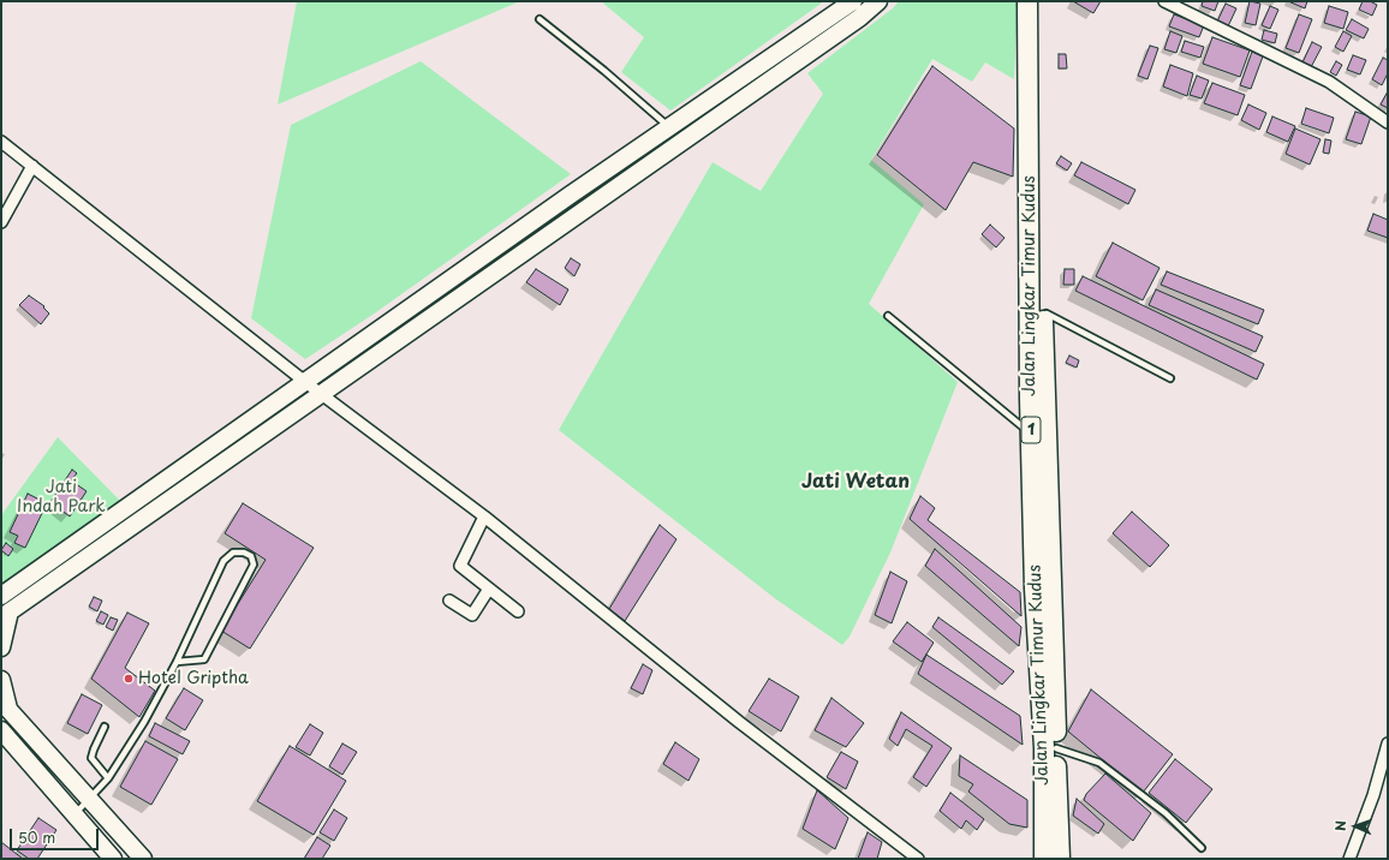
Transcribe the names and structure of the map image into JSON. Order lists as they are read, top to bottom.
{
  "streets": {
    "highway": ["Jalan Lingkar Timur Kudus", "1"]
  },
  "districts": ["Jati Wetan"],
  "parks": ["Jati Indah Park"],
  "places": ["Hotel Griptha"],
  "scale_bar": "50 m",
  "north": "left"
}
